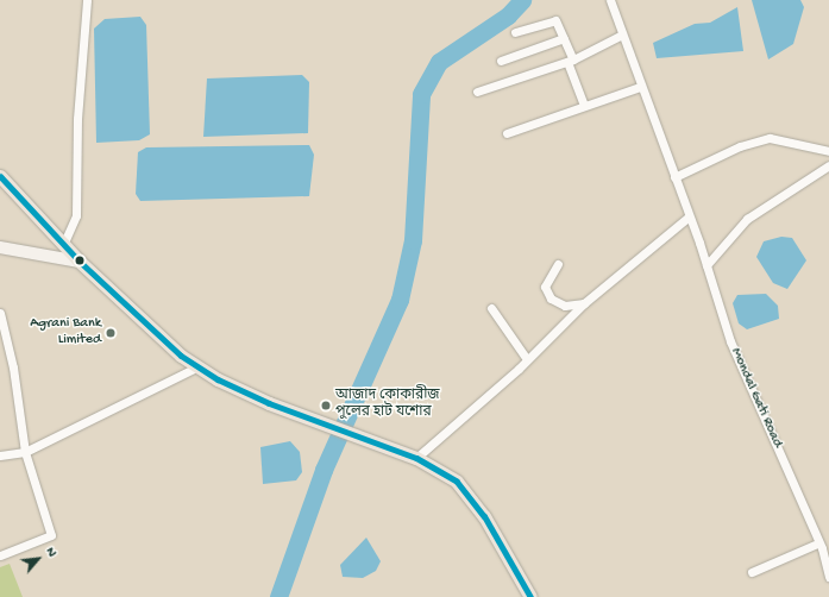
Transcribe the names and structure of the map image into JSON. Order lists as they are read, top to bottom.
{
  "streets": {
    "street": ["Mondal Gati Road"]
  },
  "places": ["Agrani Bank Limited", "আজাদ কোকারীজ পুলের হাট যশোর"],
  "north": "top right"
}
